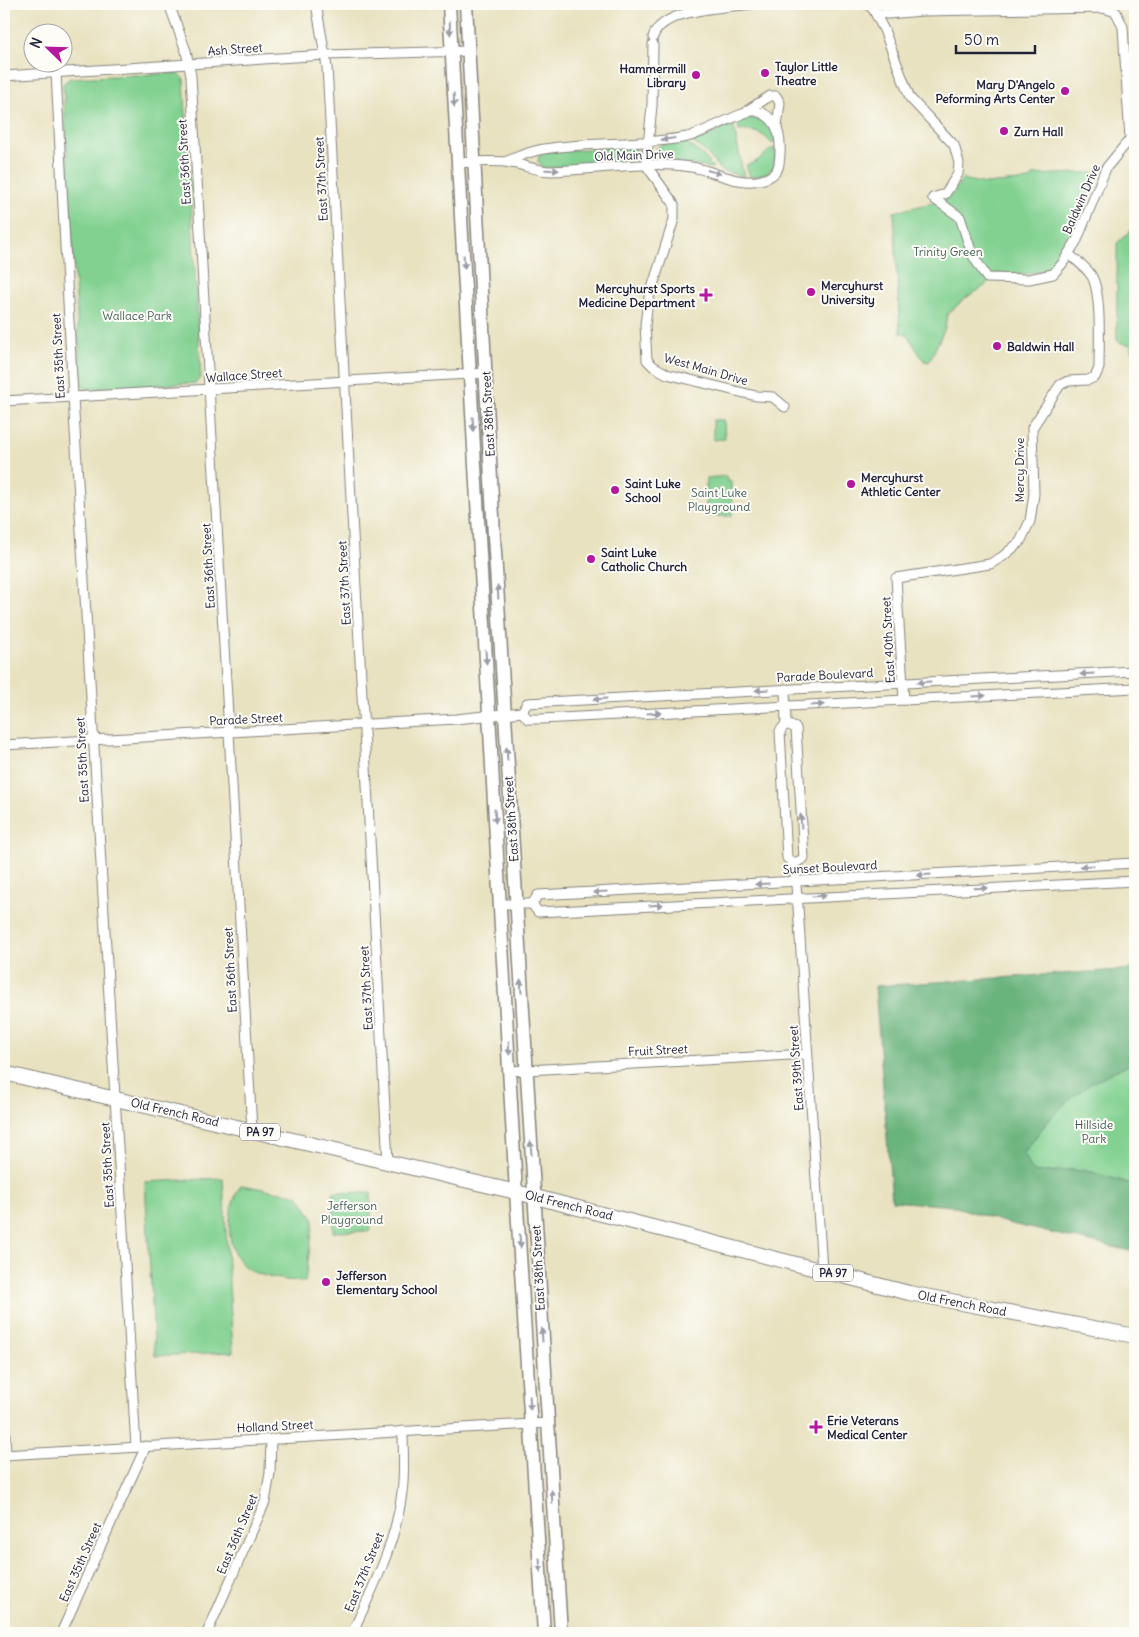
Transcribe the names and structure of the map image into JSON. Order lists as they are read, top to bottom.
{
  "streets": {
    "main road": ["East 38th Street", "Old French Road", "PA 97"],
    "street": [
      "Ash Street",
      "Old Main Drive",
      "East 36th Street",
      "East 37th Street",
      "Baldwin Drive",
      "East 35th Street",
      "West Main Drive",
      "Wallace Street",
      "Mercy Drive",
      "East 40th Street",
      "Parade Boulevard",
      "Parade Street",
      "Sunset Boulevard",
      "Fruit Street",
      "East 39th Street",
      "Holland Street"
    ]
  },
  "crossings": [
    ["Ash Street", "East 36th Street"],
    ["Ash Street", "East 37th Street"],
    ["Ash Street", "East 35th Street"],
    ["Ash Street", "East 38th Street"],
    ["Old Main Drive", "West Main Drive"],
    ["Old Main Drive", "East 38th Street"],
    ["East 36th Street", "Wallace Street"],
    ["East 36th Street", "Parade Street"],
    ["East 36th Street", "Old French Road"],
    ["East 36th Street", "Holland Street"],
    ["East 37th Street", "Wallace Street"],
    ["East 37th Street", "Parade Street"],
    ["East 37th Street", "Old French Road"],
    ["East 37th Street", "Holland Street"],
    ["Baldwin Drive", "Mercy Drive"],
    ["East 35th Street", "Wallace Street"],
    ["East 35th Street", "Parade Street"],
    ["East 35th Street", "Old French Road"],
    ["East 35th Street", "Holland Street"],
    ["Wallace Street", "East 38th Street"],
    ["East 38th Street", "Parade Boulevard"],
    ["East 38th Street", "Parade Street"],
    ["East 38th Street", "Sunset Boulevard"],
    ["East 38th Street", "Fruit Street"],
    ["East 38th Street", "Old French Road"],
    ["East 38th Street", "Holland Street"],
    ["Mercy Drive", "East 40th Street"],
    ["East 40th Street", "Parade Boulevard"],
    ["Parade Boulevard", "Parade Street"],
    ["Parade Boulevard", "East 39th Street"],
    ["Sunset Boulevard", "East 39th Street"],
    ["Fruit Street", "East 39th Street"],
    ["East 39th Street", "Old French Road"]
  ],
  "parks": [
    "Trinity Green",
    "Wallace Park",
    "Saint Luke Playground",
    "Hillside Park",
    "Jefferson Playground"
  ],
  "places": {
    "other": [
      "Taylor Little Theatre",
      "Hammermill Library",
      "Mary D'Angelo Peforming Arts Center",
      "Zurn Hall",
      "Mercyhurst University",
      "Baldwin Hall",
      "Mercyhurst Athletic Center",
      "Saint Luke School",
      "Saint Luke Catholic Church",
      "Jefferson Elementary School"
    ],
    "health": ["Mercyhurst Sports Medicine Department", "Erie Veterans Medical Center"]
  },
  "scale_bar": "50 m",
  "north": "top left"
}
